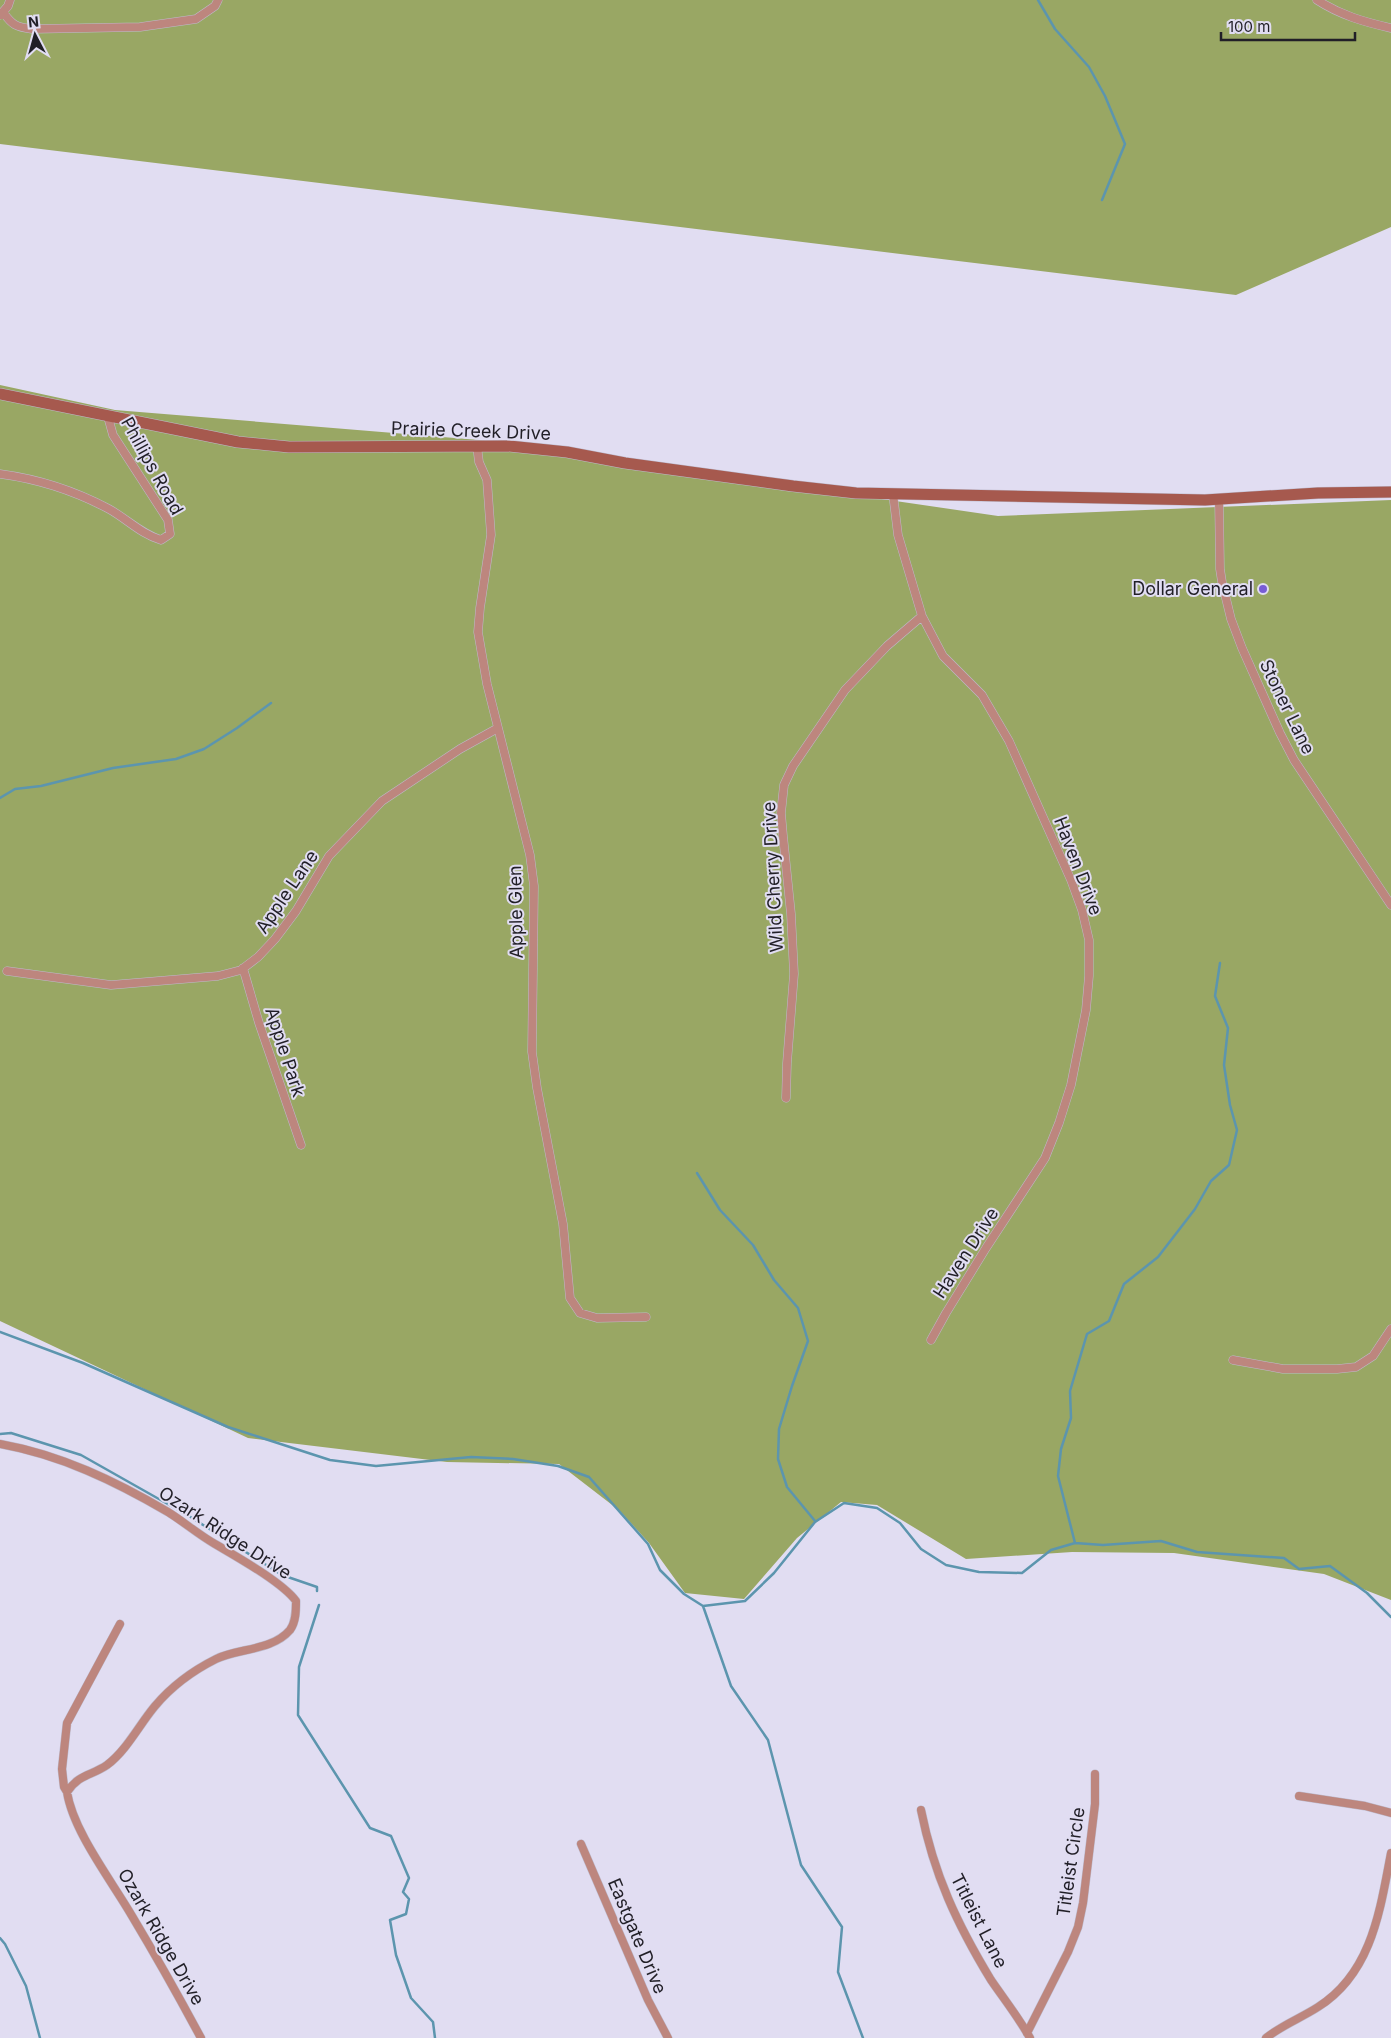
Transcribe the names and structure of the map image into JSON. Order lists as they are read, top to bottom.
{
  "streets": {
    "main road": ["Prairie Creek Drive"],
    "street": [
      "Phillips Road",
      "Stoner Lane",
      "Haven Drive",
      "Wild Cherry Drive",
      "Apple Lane",
      "Apple Glen",
      "Apple Park",
      "Ozark Ridge Drive",
      "Titleist Circle",
      "Titleist Lane",
      "Eastgate Drive"
    ]
  },
  "crossings": [
    ["Prairie Creek Drive", "Phillips Road"],
    ["Prairie Creek Drive", "Stoner Lane"],
    ["Prairie Creek Drive", "Haven Drive"],
    ["Prairie Creek Drive", "Apple Glen"],
    ["Haven Drive", "Wild Cherry Drive"],
    ["Apple Lane", "Apple Glen"],
    ["Apple Lane", "Apple Park"],
    ["Titleist Circle", "Titleist Lane"]
  ],
  "places": ["Dollar General"],
  "scale_bar": "100 m",
  "north": "top"
}
